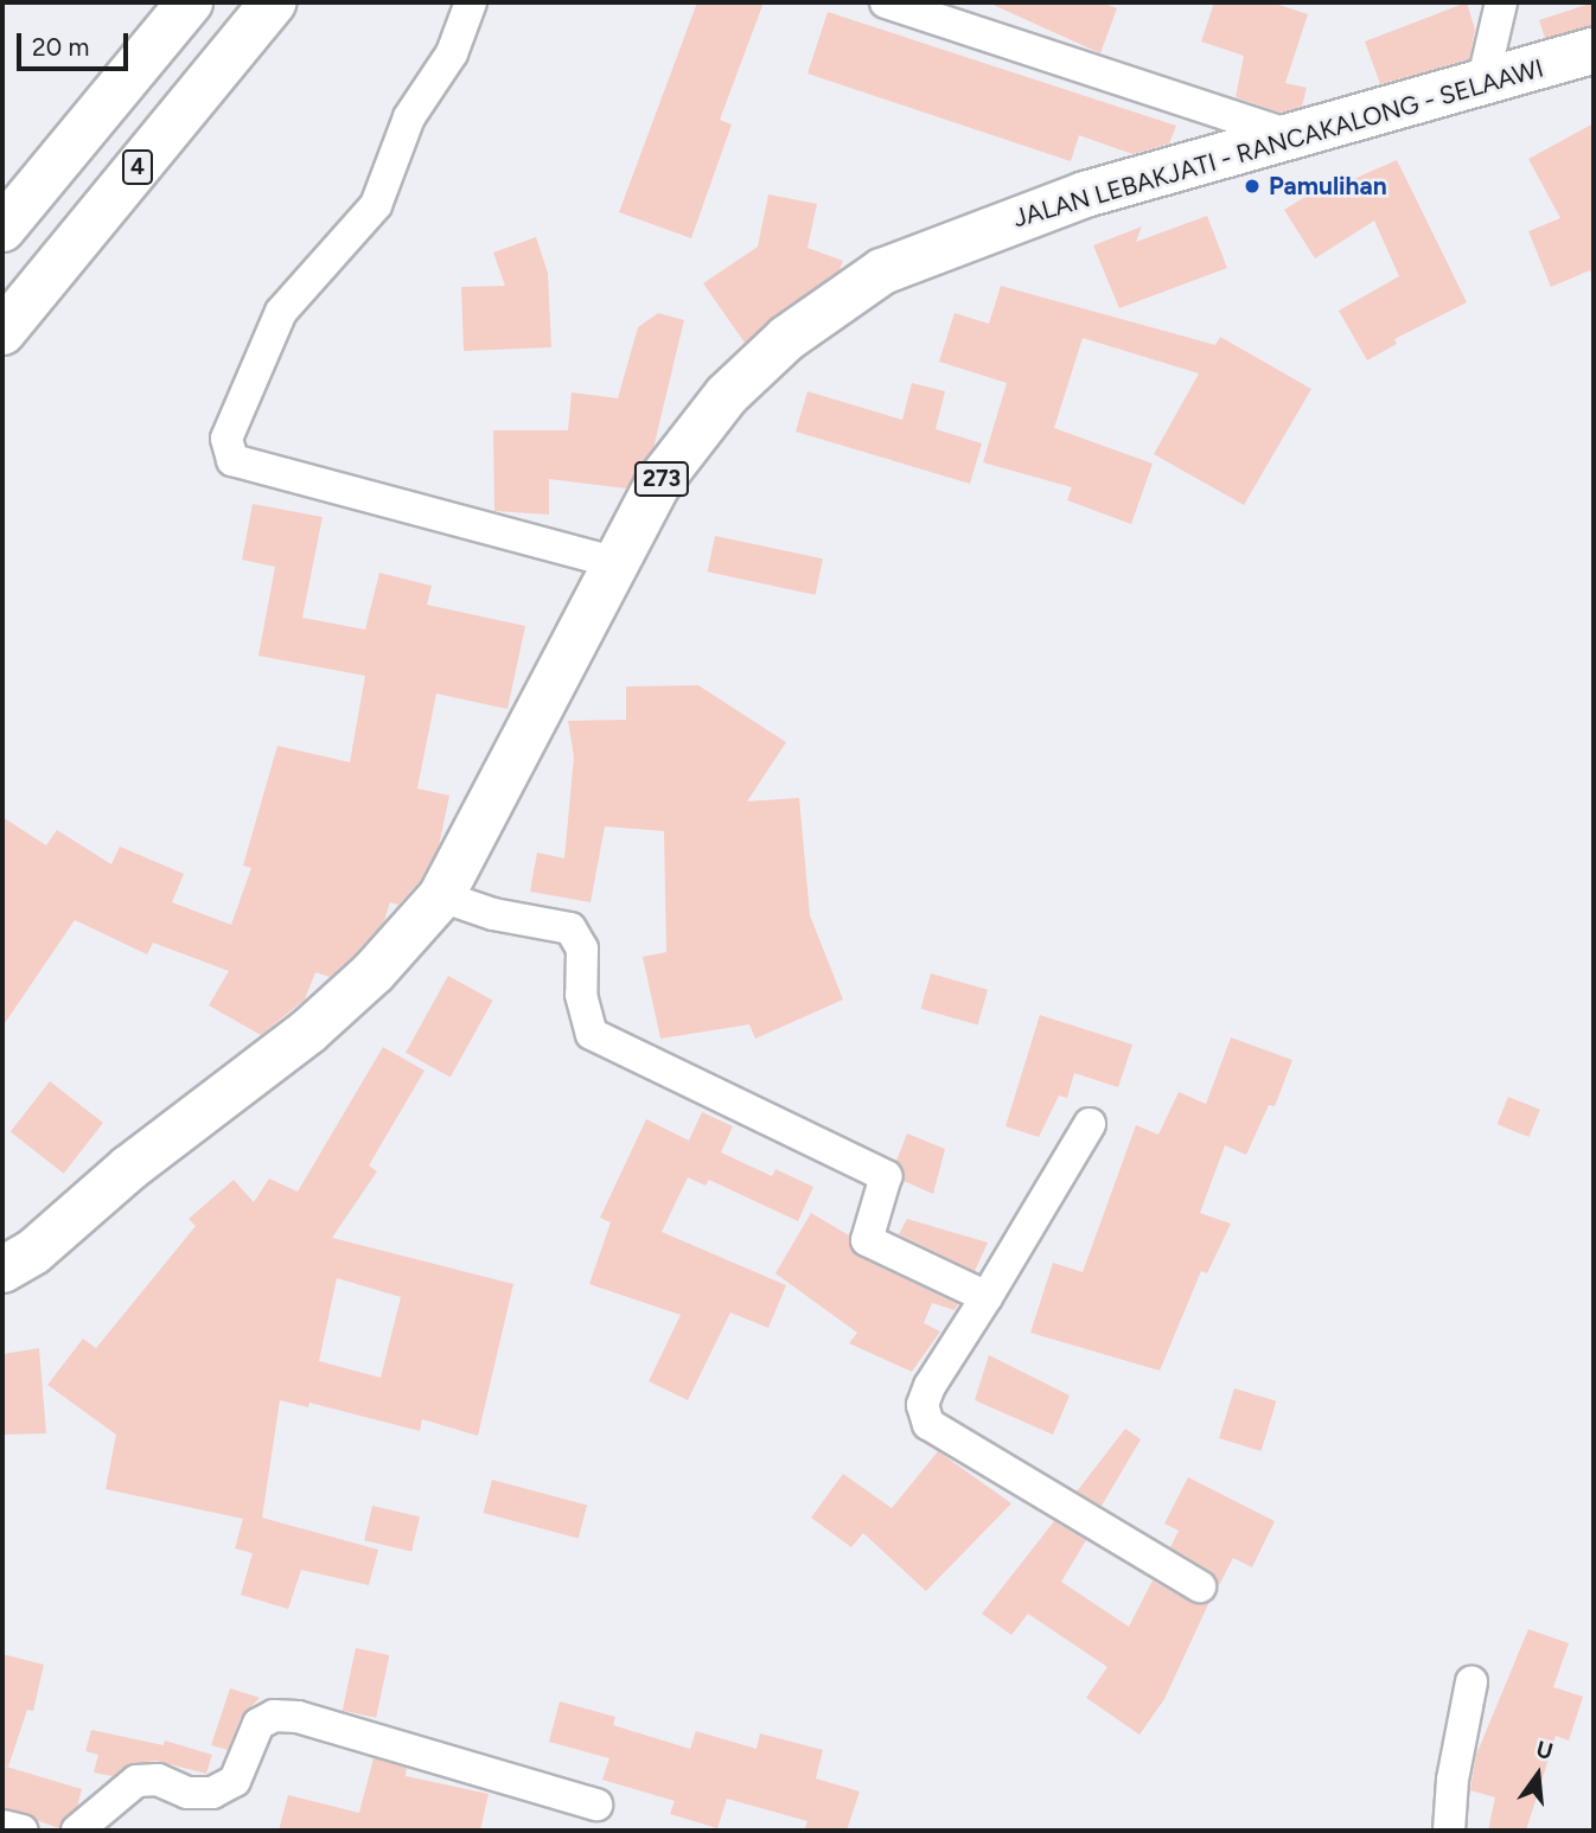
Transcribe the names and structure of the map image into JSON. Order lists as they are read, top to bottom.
{
  "streets": {
    "main road": ["JALAN LEBAKJATI - RANCAKALONG - SELAAWI", "4", "273"]
  },
  "places": ["Pamulihan"],
  "scale_bar": "20 m",
  "north": "top"
}
